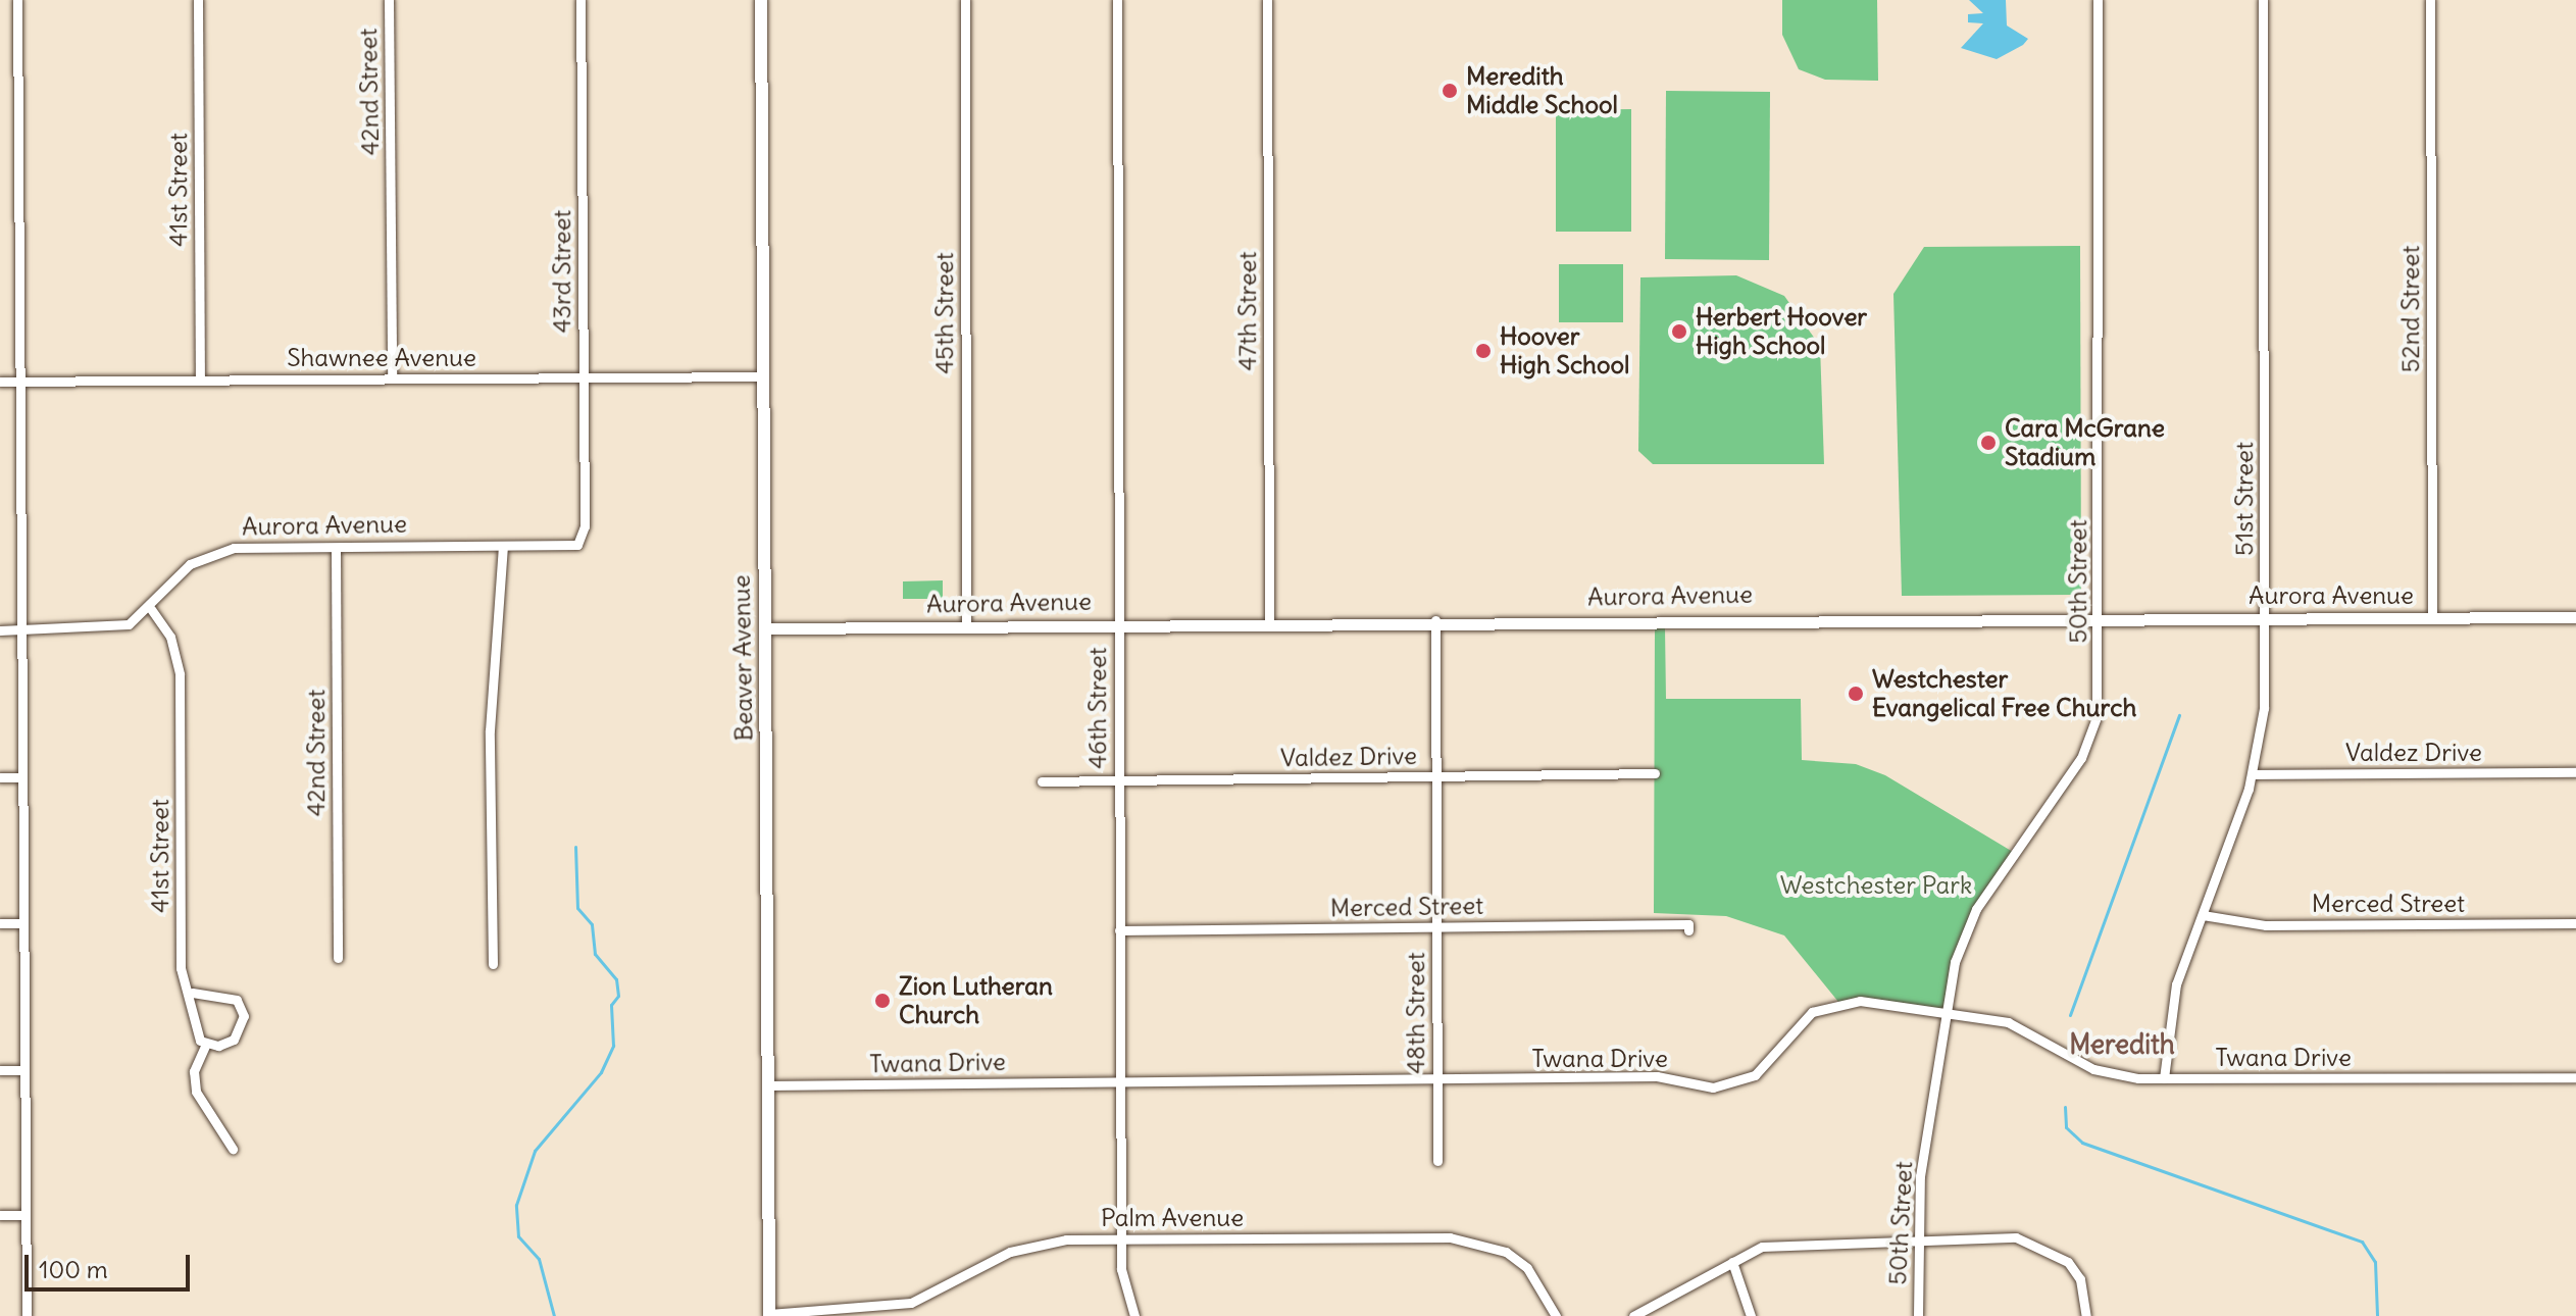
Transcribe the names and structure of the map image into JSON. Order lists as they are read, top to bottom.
{
  "streets": {
    "main road": ["Beaver Avenue"],
    "street": [
      "42nd Street",
      "41st Street",
      "43rd Street",
      "52nd Street",
      "47th Street",
      "45th Street",
      "Shawnee Avenue",
      "51st Street",
      "Aurora Avenue",
      "50th Street",
      "46th Street",
      "Valdez Drive",
      "Merced Street",
      "48th Street",
      "Twana Drive",
      "Palm Avenue"
    ]
  },
  "crossings": [
    ["42nd Street", "Shawnee Avenue"],
    ["42nd Street", "Aurora Avenue"],
    ["41st Street", "Shawnee Avenue"],
    ["41st Street", "Aurora Avenue"],
    ["43rd Street", "Shawnee Avenue"],
    ["43rd Street", "Aurora Avenue"],
    ["52nd Street", "Aurora Avenue"],
    ["47th Street", "Aurora Avenue"],
    ["45th Street", "Aurora Avenue"],
    ["Shawnee Avenue", "Beaver Avenue"],
    ["51st Street", "Aurora Avenue"],
    ["51st Street", "Valdez Drive"],
    ["51st Street", "Merced Street"],
    ["51st Street", "Twana Drive"],
    ["Aurora Avenue", "50th Street"],
    ["Aurora Avenue", "Beaver Avenue"],
    ["Aurora Avenue", "46th Street"],
    ["Aurora Avenue", "48th Street"],
    ["50th Street", "Twana Drive"],
    ["Beaver Avenue", "Twana Drive"],
    ["Beaver Avenue", "Palm Avenue"],
    ["46th Street", "Valdez Drive"],
    ["46th Street", "Merced Street"],
    ["46th Street", "Twana Drive"],
    ["46th Street", "Palm Avenue"],
    ["Valdez Drive", "48th Street"],
    ["Merced Street", "48th Street"],
    ["48th Street", "Twana Drive"]
  ],
  "districts": ["Meredith"],
  "parks": ["Westchester Park"],
  "places": [
    "Meredith Middle School",
    "Herbert Hoover High School",
    "Hoover High School",
    "Cara McGrane Stadium",
    "Westchester Evangelical Free Church",
    "Zion Lutheran Church"
  ],
  "scale_bar": "100 m"
}
